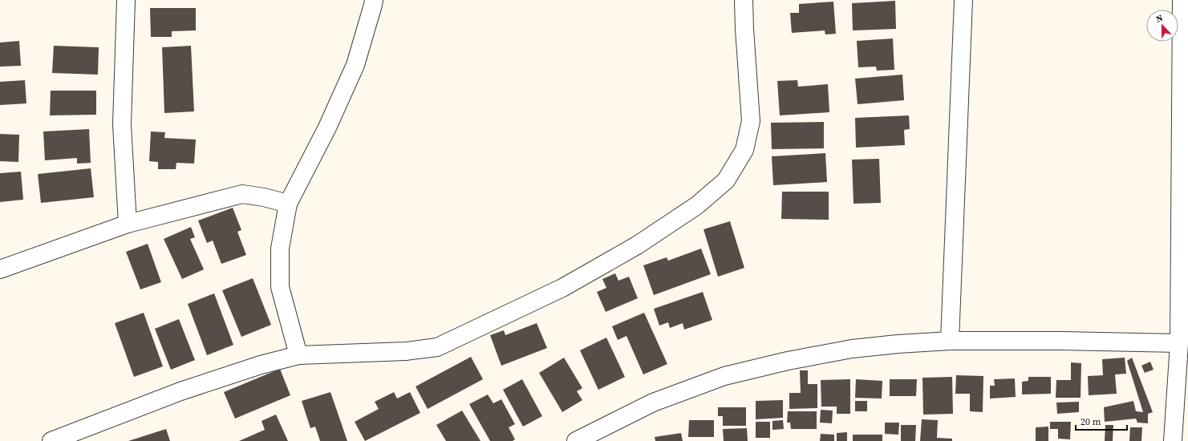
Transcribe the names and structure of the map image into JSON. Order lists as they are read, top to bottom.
{
  "scale_bar": "20 m",
  "north": "top"
}
